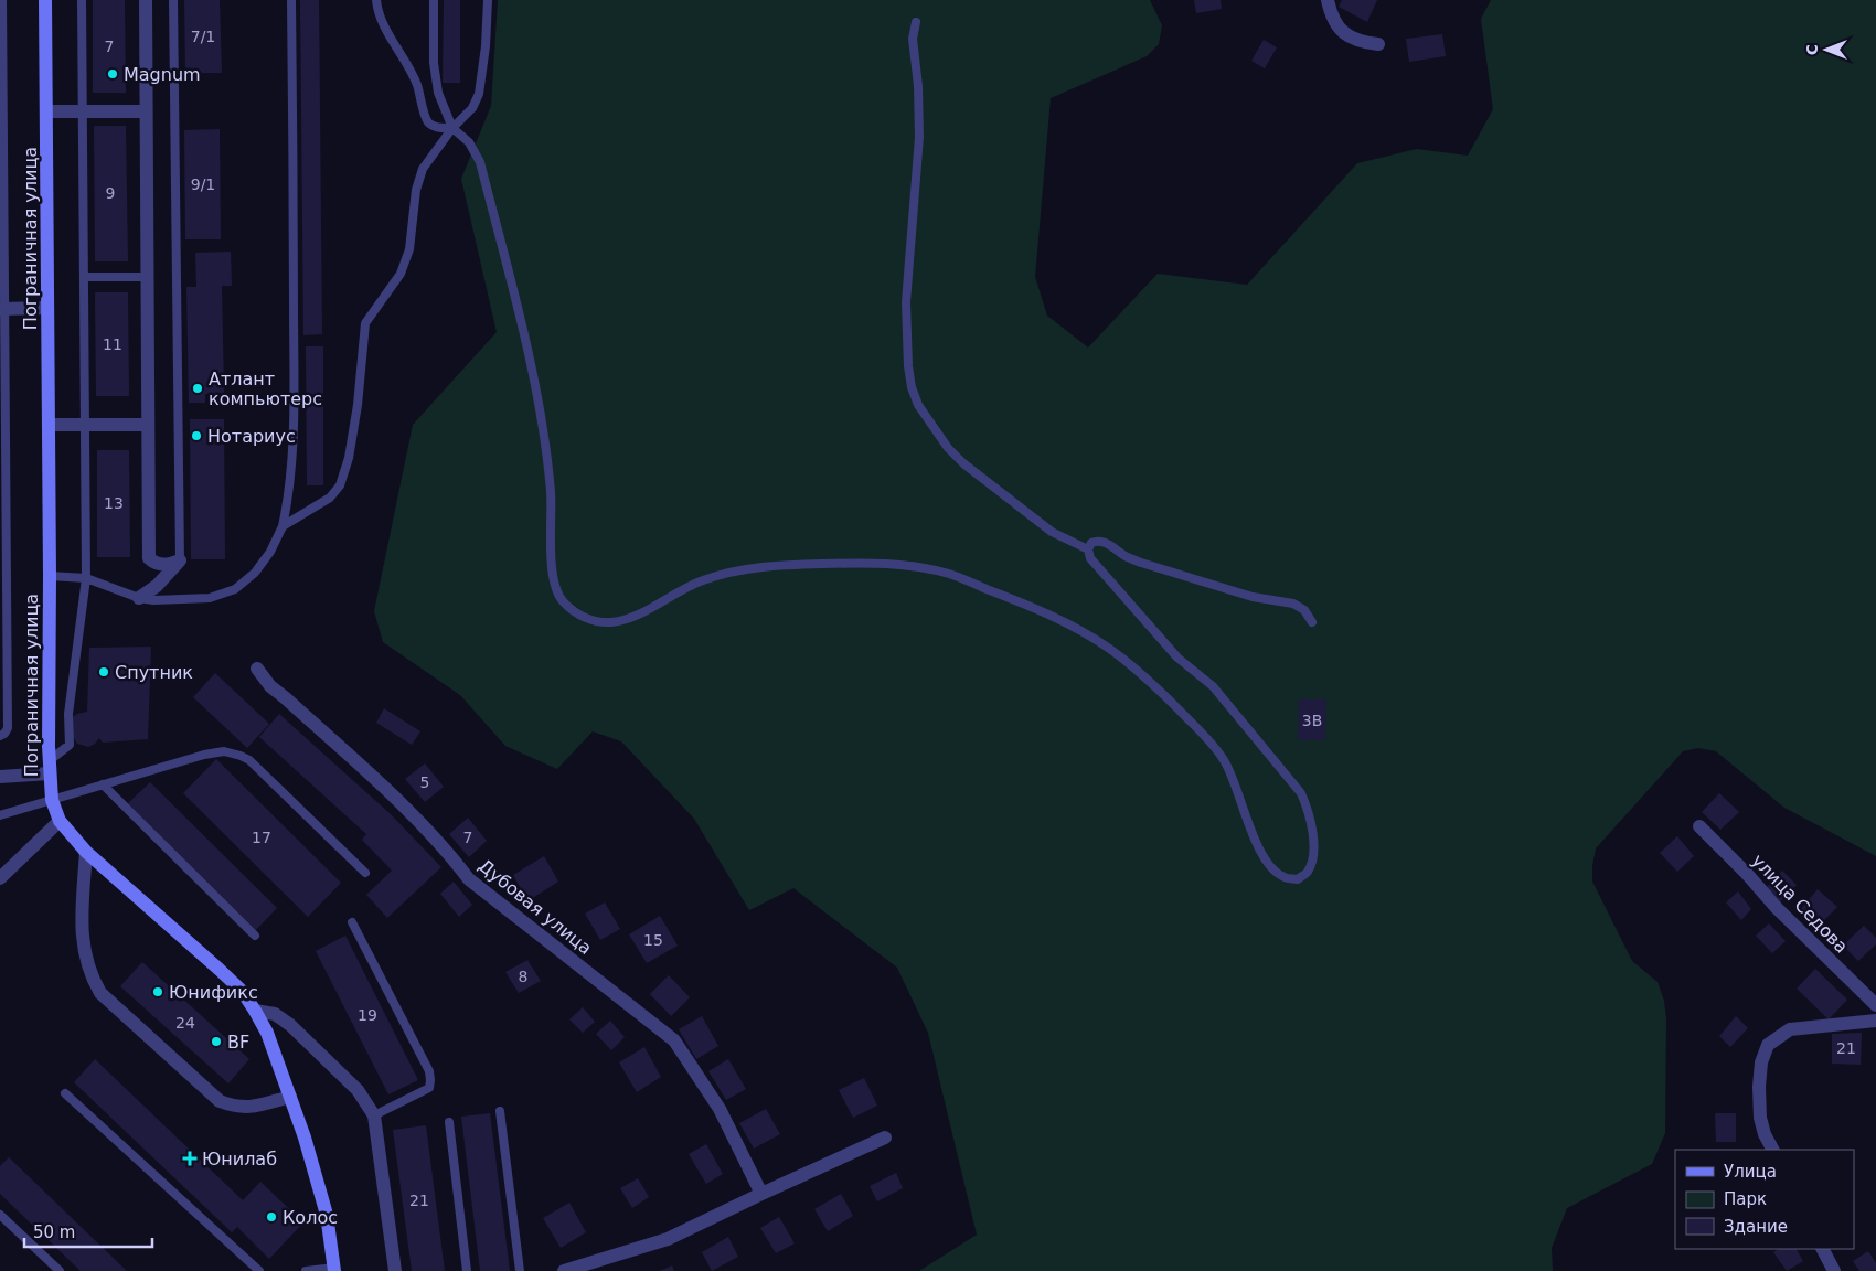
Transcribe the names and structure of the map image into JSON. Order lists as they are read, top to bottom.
{
  "streets": {
    "main road": ["Пограничная улица"],
    "street": ["улица Седова", "Дубовая улица"]
  },
  "places": {
    "other": [
      "Magnum",
      "Атлант компьютерс",
      "Нотариус",
      "Спутник",
      "Юнификс",
      "BF",
      "Колос"
    ],
    "health": ["Юнилаб"]
  },
  "house_numbers": [
    "7/1",
    "7",
    "9/1",
    "9",
    "11",
    "13",
    "3В",
    "5",
    "17",
    "7",
    "15",
    "8",
    "19",
    "24",
    "21",
    "21"
  ],
  "legend": ["Улица", "Парк", "Здание"],
  "scale_bar": "50 m",
  "north": "left"
}
